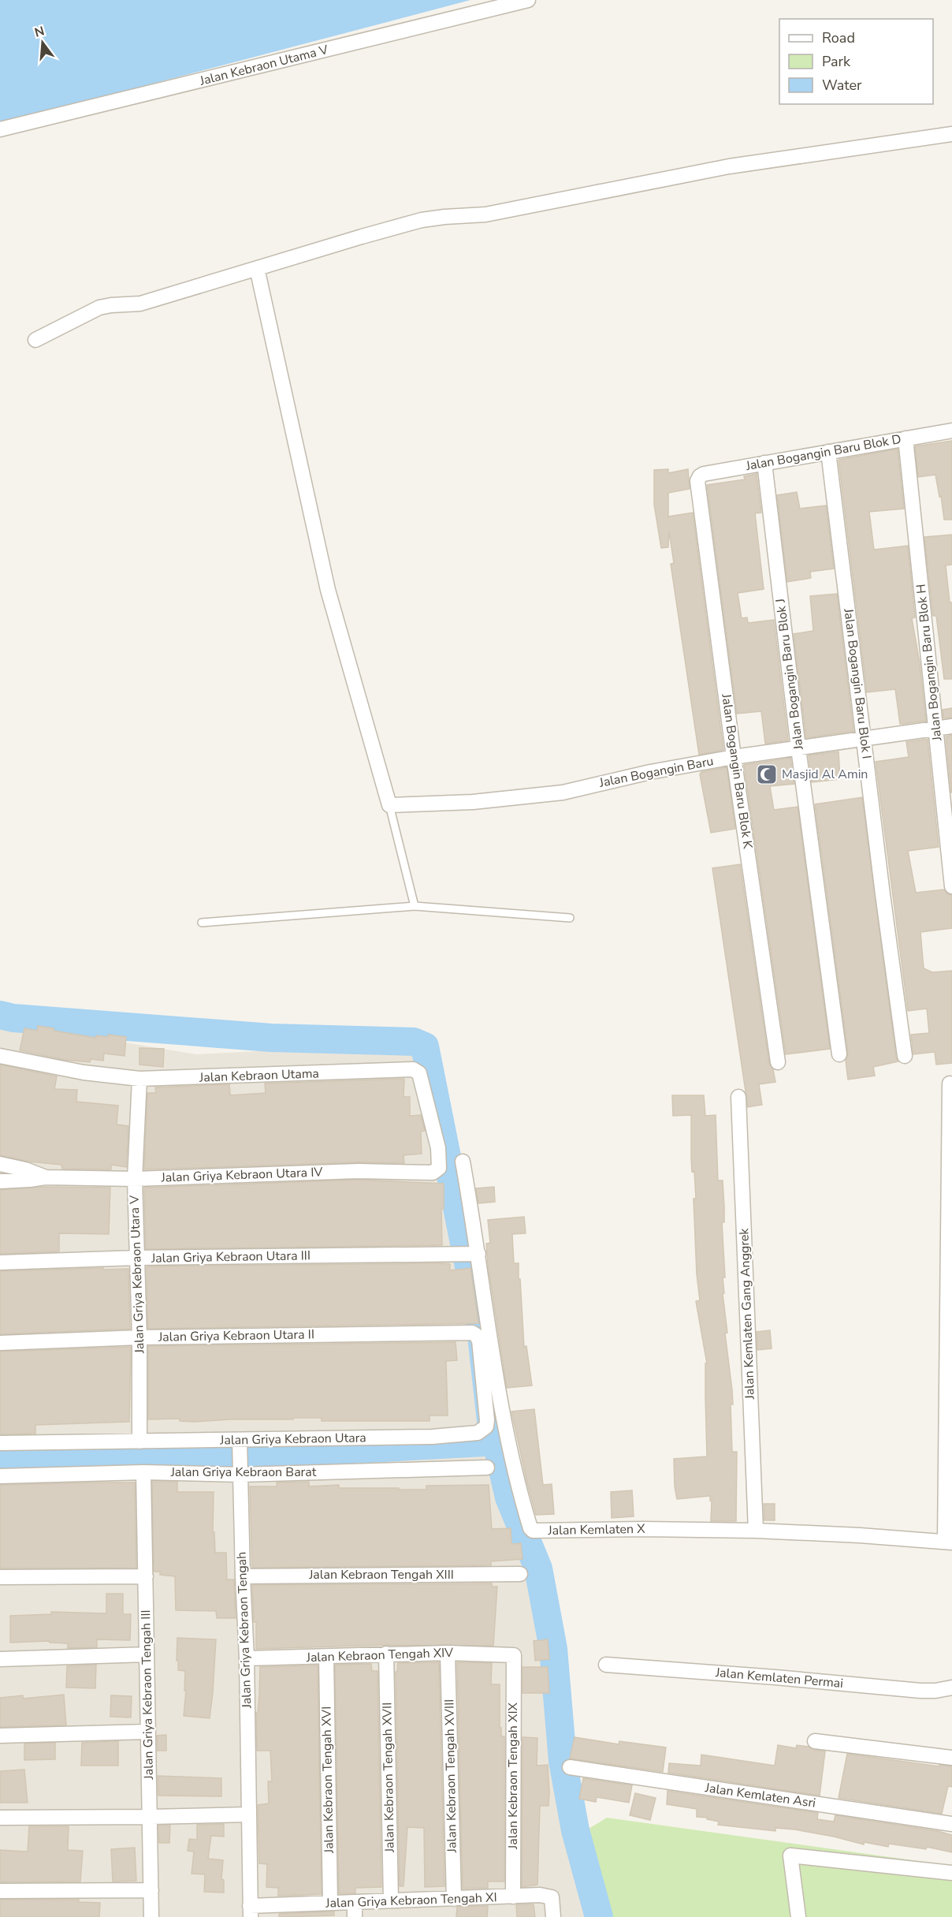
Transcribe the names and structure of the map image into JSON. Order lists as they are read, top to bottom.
{
  "streets": {
    "street": [
      "Jalan Kebraon Utama V",
      "Jalan Bogangin Baru Blok D",
      "Jalan Bogangin Baru Blok H",
      "Jalan Bogangin Baru Blok J",
      "Jalan Bogangin Baru Blok I",
      "Jalan Bogangin Baru Blok K",
      "Jalan Bogangin Baru",
      "Jalan Kebraon Utama",
      "Jalan Griya Kebraon Utara IV",
      "Jalan Griya Kebraon Utara III",
      "Jalan Griya Kebraon Utara V",
      "Jalan Kemlaten Gang Anggrek",
      "Jalan Griya Kebraon Utara II",
      "Jalan Griya Kebraon Utara",
      "Jalan Griya Kebraon Barat",
      "Jalan Kemlaten X",
      "Jalan Kebraon Tengah XIII",
      "Jalan Griya Kebraon Tengah",
      "Jalan Kebraon Tengah XIV",
      "Jalan Kemlaten Permai",
      "Jalan Griya Kebraon Tengah III",
      "Jalan Kebraon Tengah XVIII",
      "Jalan Kebraon Tengah XIX",
      "Jalan Kebraon Tengah XVII",
      "Jalan Kebraon Tengah XVI",
      "Jalan Kemlaten Asri",
      "Jalan Griya Kebraon Tengah XI"
    ]
  },
  "crossings": [
    ["Jalan Bogangin Baru Blok D", "Jalan Bogangin Baru Blok H"],
    ["Jalan Bogangin Baru Blok D", "Jalan Bogangin Baru Blok J"],
    ["Jalan Bogangin Baru Blok D", "Jalan Bogangin Baru Blok I"],
    ["Jalan Bogangin Baru Blok D", "Jalan Bogangin Baru Blok K"],
    ["Jalan Bogangin Baru Blok H", "Jalan Bogangin Baru"],
    ["Jalan Bogangin Baru Blok J", "Jalan Bogangin Baru"],
    ["Jalan Bogangin Baru Blok I", "Jalan Bogangin Baru"],
    ["Jalan Bogangin Baru Blok K", "Jalan Bogangin Baru"],
    ["Jalan Kebraon Utama", "Jalan Griya Kebraon Utara IV"],
    ["Jalan Kebraon Utama", "Jalan Griya Kebraon Utara V"],
    ["Jalan Griya Kebraon Utara IV", "Jalan Griya Kebraon Utara V"],
    ["Jalan Griya Kebraon Utara III", "Jalan Griya Kebraon Utara V"],
    ["Jalan Griya Kebraon Utara III", "Jalan Kemlaten X"],
    ["Jalan Griya Kebraon Utara V", "Jalan Griya Kebraon Utara II"],
    ["Jalan Griya Kebraon Utara V", "Jalan Griya Kebraon Utara"],
    ["Jalan Kemlaten Gang Anggrek", "Jalan Kemlaten X"],
    ["Jalan Griya Kebraon Utara II", "Jalan Griya Kebraon Utara"],
    ["Jalan Griya Kebraon Utara", "Jalan Griya Kebraon Tengah"],
    ["Jalan Griya Kebraon Barat", "Jalan Griya Kebraon Tengah"],
    ["Jalan Griya Kebraon Barat", "Jalan Griya Kebraon Tengah III"],
    ["Jalan Kebraon Tengah XIII", "Jalan Griya Kebraon Tengah"],
    ["Jalan Griya Kebraon Tengah", "Jalan Kebraon Tengah XIV"],
    ["Jalan Griya Kebraon Tengah", "Jalan Griya Kebraon Tengah XI"],
    ["Jalan Kebraon Tengah XIV", "Jalan Kebraon Tengah XVIII"],
    ["Jalan Kebraon Tengah XIV", "Jalan Kebraon Tengah XIX"],
    ["Jalan Kebraon Tengah XIV", "Jalan Kebraon Tengah XVII"],
    ["Jalan Kebraon Tengah XIV", "Jalan Kebraon Tengah XVI"],
    ["Jalan Kebraon Tengah XVIII", "Jalan Griya Kebraon Tengah XI"],
    ["Jalan Kebraon Tengah XIX", "Jalan Griya Kebraon Tengah XI"],
    ["Jalan Kebraon Tengah XVII", "Jalan Griya Kebraon Tengah XI"],
    ["Jalan Kebraon Tengah XVI", "Jalan Griya Kebraon Tengah XI"]
  ],
  "places": {
    "mosque": ["Masjid Al Amin"]
  },
  "legend": ["Road", "Park", "Water"],
  "north": "top"
}
